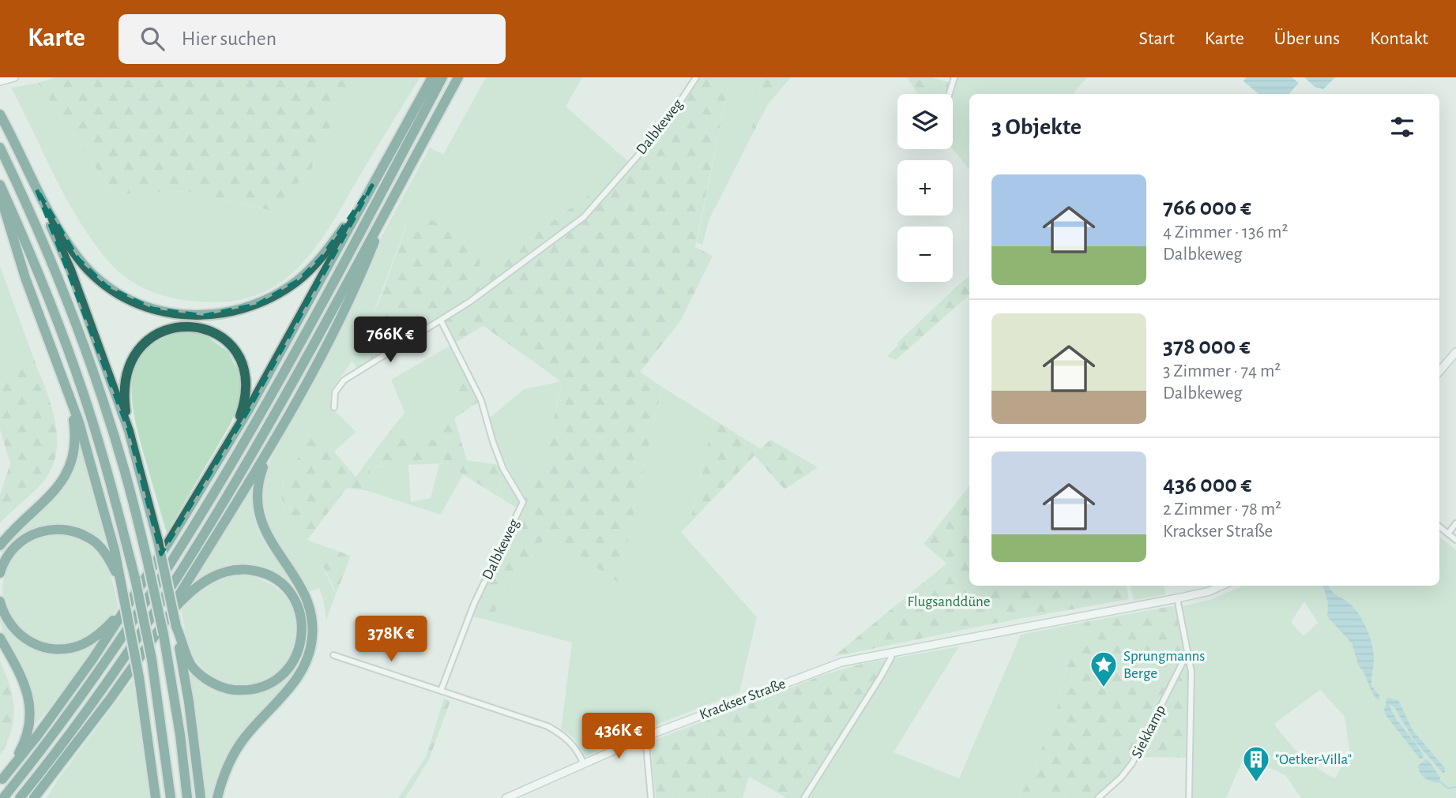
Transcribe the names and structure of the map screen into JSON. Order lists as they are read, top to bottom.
{
  "streets": {
    "street": ["Dalbkeweg", "Krackser Straße", "Siekkamp"]
  },
  "parks": ["Flugsanddüne"],
  "places": {
    "place": ["Sprungmanns Berge"],
    "building": ["\"Oetker-Villa\""]
  },
  "page": {
    "header": "Karte",
    "search": "Hier suchen",
    "nav": [
      "Start",
      "Karte",
      "Über uns",
      "Kontakt"
    ],
    "map_buttons": ["+", "−"],
    "heading": "3 Objekte",
    "list": [
      {
        "name": "766 000 €",
        "note": "4 Zimmer · 136 m² · Dalbkeweg"
      },
      {
        "name": "378 000 €",
        "note": "3 Zimmer · 74 m² · Dalbkeweg"
      },
      {
        "name": "436 000 €",
        "note": "2 Zimmer · 78 m² · Krackser Straße"
      }
    ],
    "price": ["766K €", "378K €", "436K €"]
  }
}
